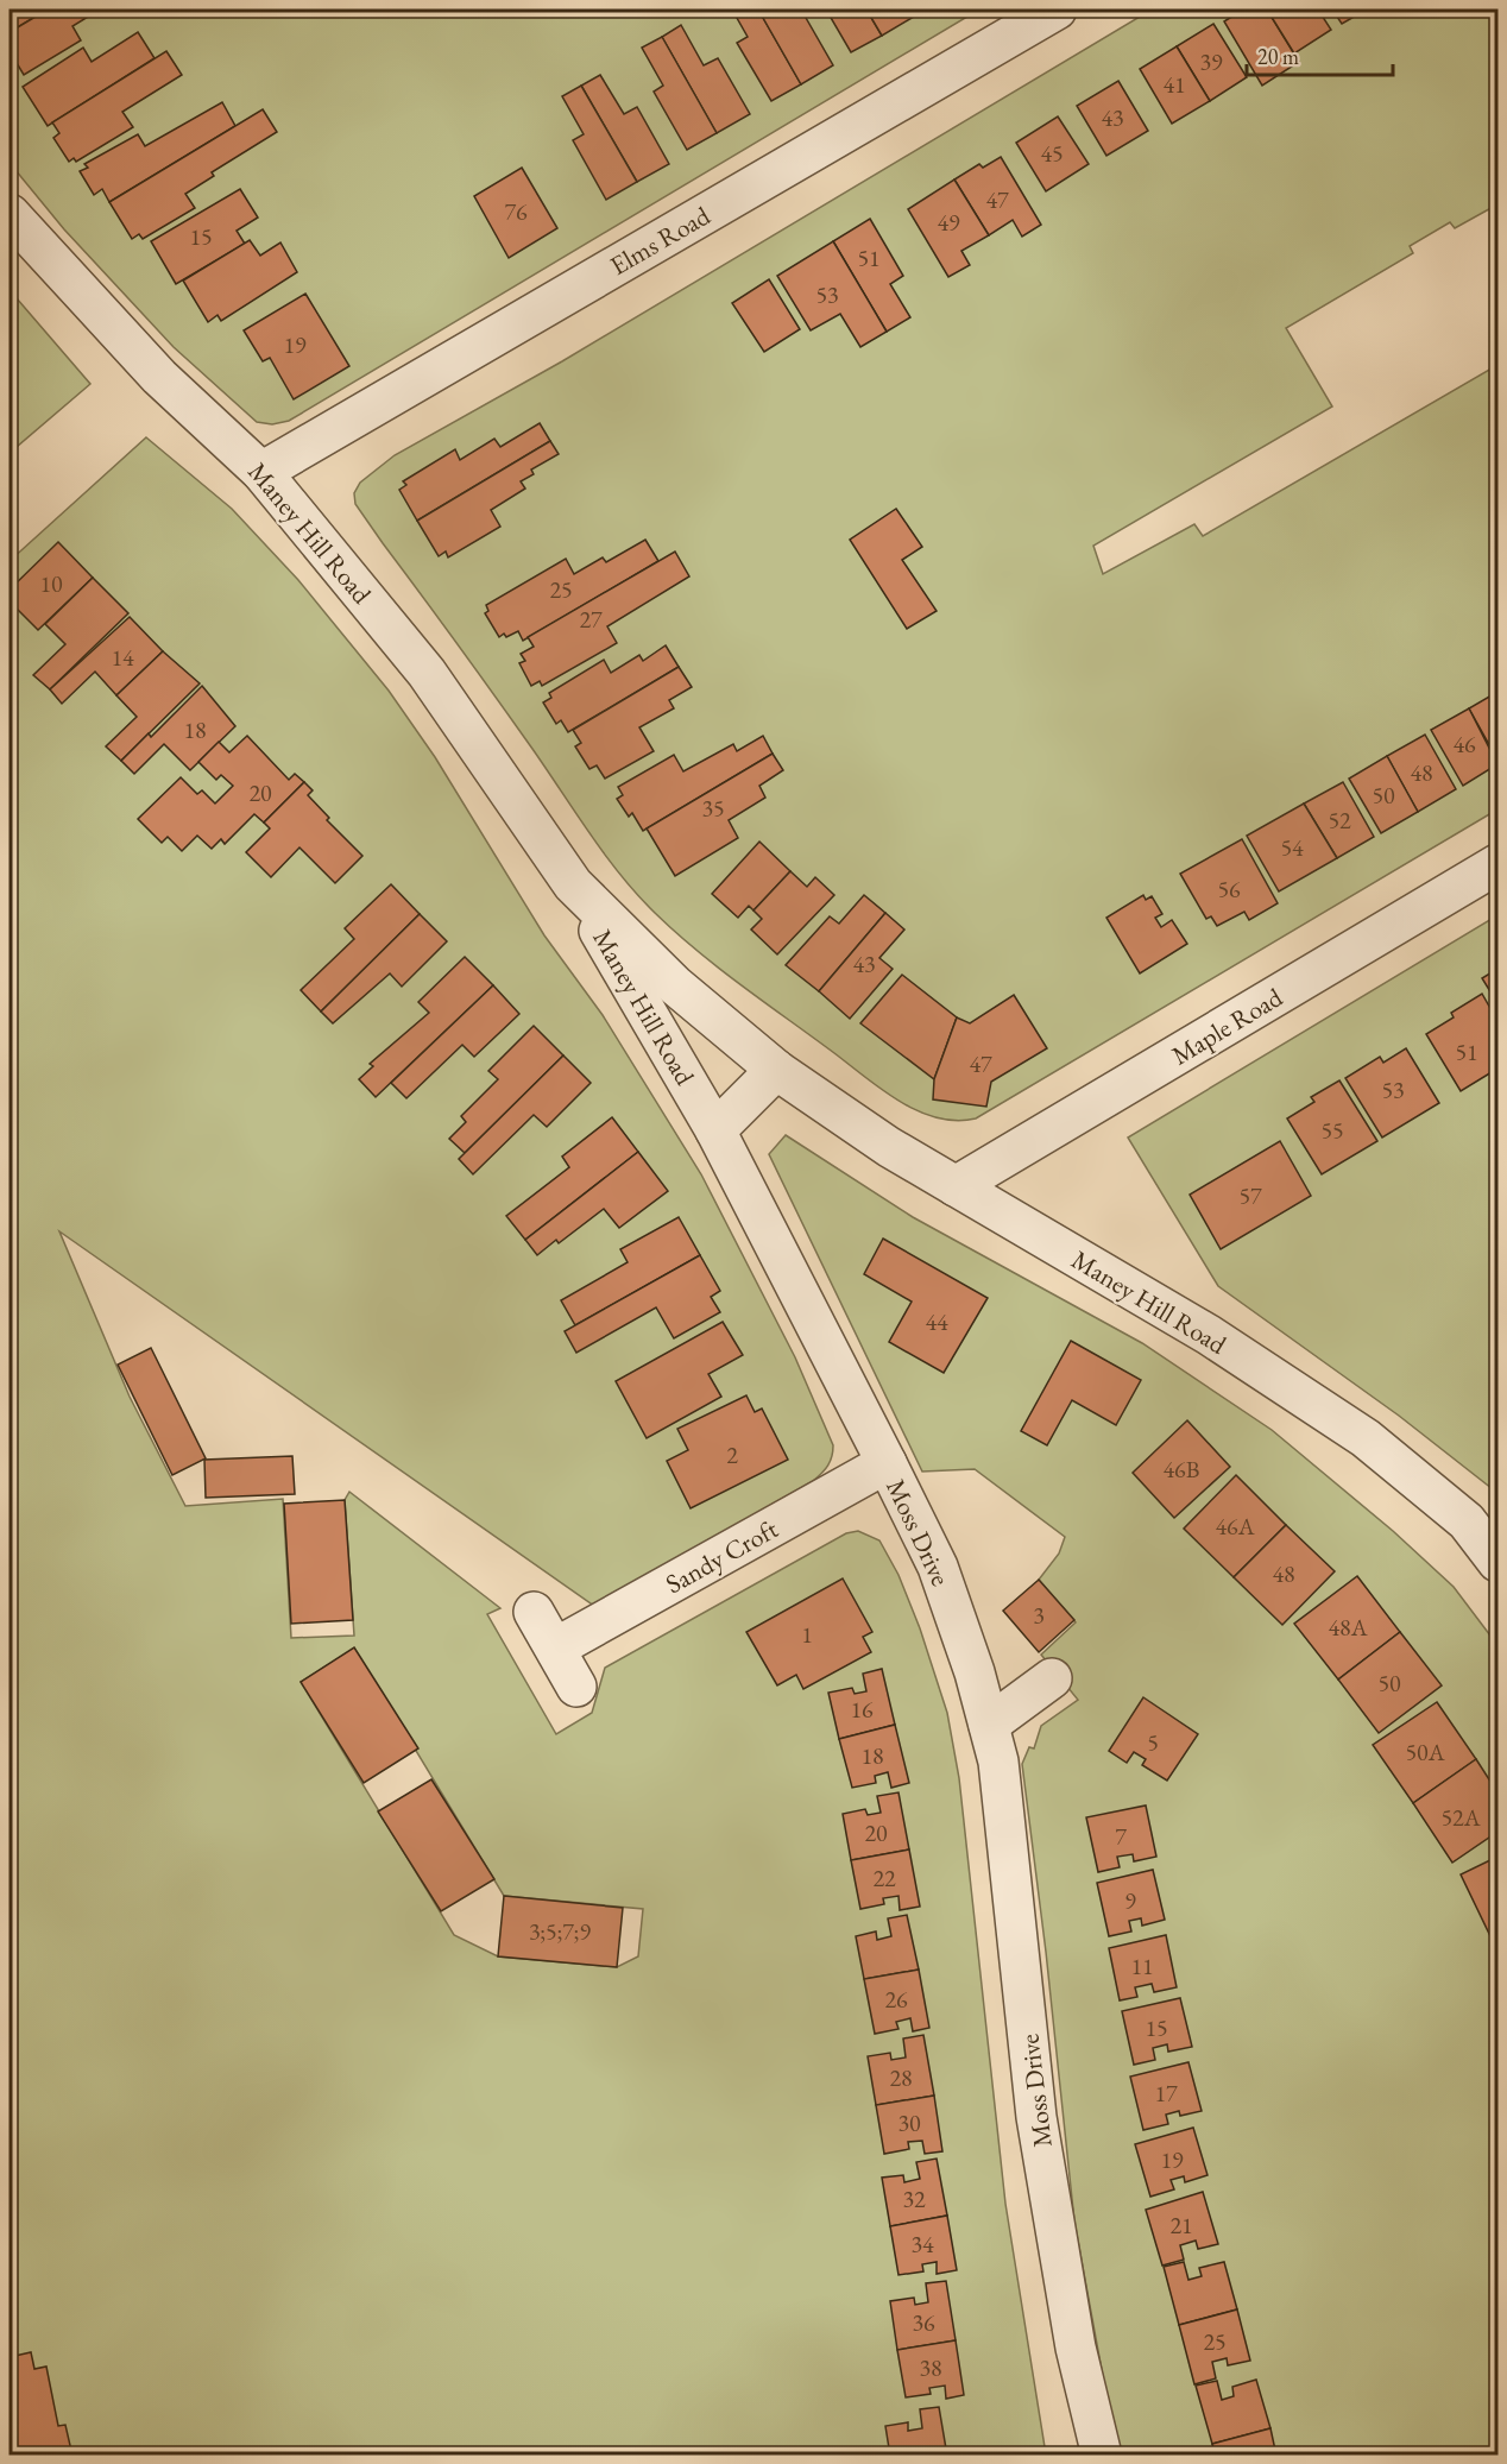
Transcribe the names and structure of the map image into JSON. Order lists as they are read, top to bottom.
{
  "streets": {
    "street": [
      "Elms Road",
      "Maney Hill Road",
      "Maple Road",
      "Moss Drive",
      "Sandy Croft"
    ]
  },
  "crossings": [
    ["Elms Road", "Maney Hill Road"],
    ["Maney Hill Road", "Maple Road"],
    ["Maney Hill Road", "Moss Drive"],
    ["Maney Hill Road", "Sandy Croft"],
    ["Moss Drive", "Sandy Croft"]
  ],
  "house_numbers": [
    "39",
    "41",
    "43",
    "45",
    "47",
    "76",
    "49",
    "15",
    "51",
    "53",
    "19",
    "10",
    "25",
    "27",
    "14",
    "18",
    "46",
    "48",
    "20",
    "50",
    "35",
    "52",
    "54",
    "56",
    "43",
    "51",
    "47",
    "53",
    "55",
    "57",
    "44",
    "2",
    "46B",
    "46A",
    "48",
    "3",
    "48A",
    "1",
    "50",
    "16",
    "5",
    "50A",
    "18",
    "52A",
    "20",
    "7",
    "22",
    "9",
    "3;5;7;9",
    "11",
    "26",
    "15",
    "28",
    "17",
    "30",
    "19",
    "32",
    "21",
    "34",
    "36",
    "25",
    "38"
  ],
  "scale_bar": "20 m"
}
